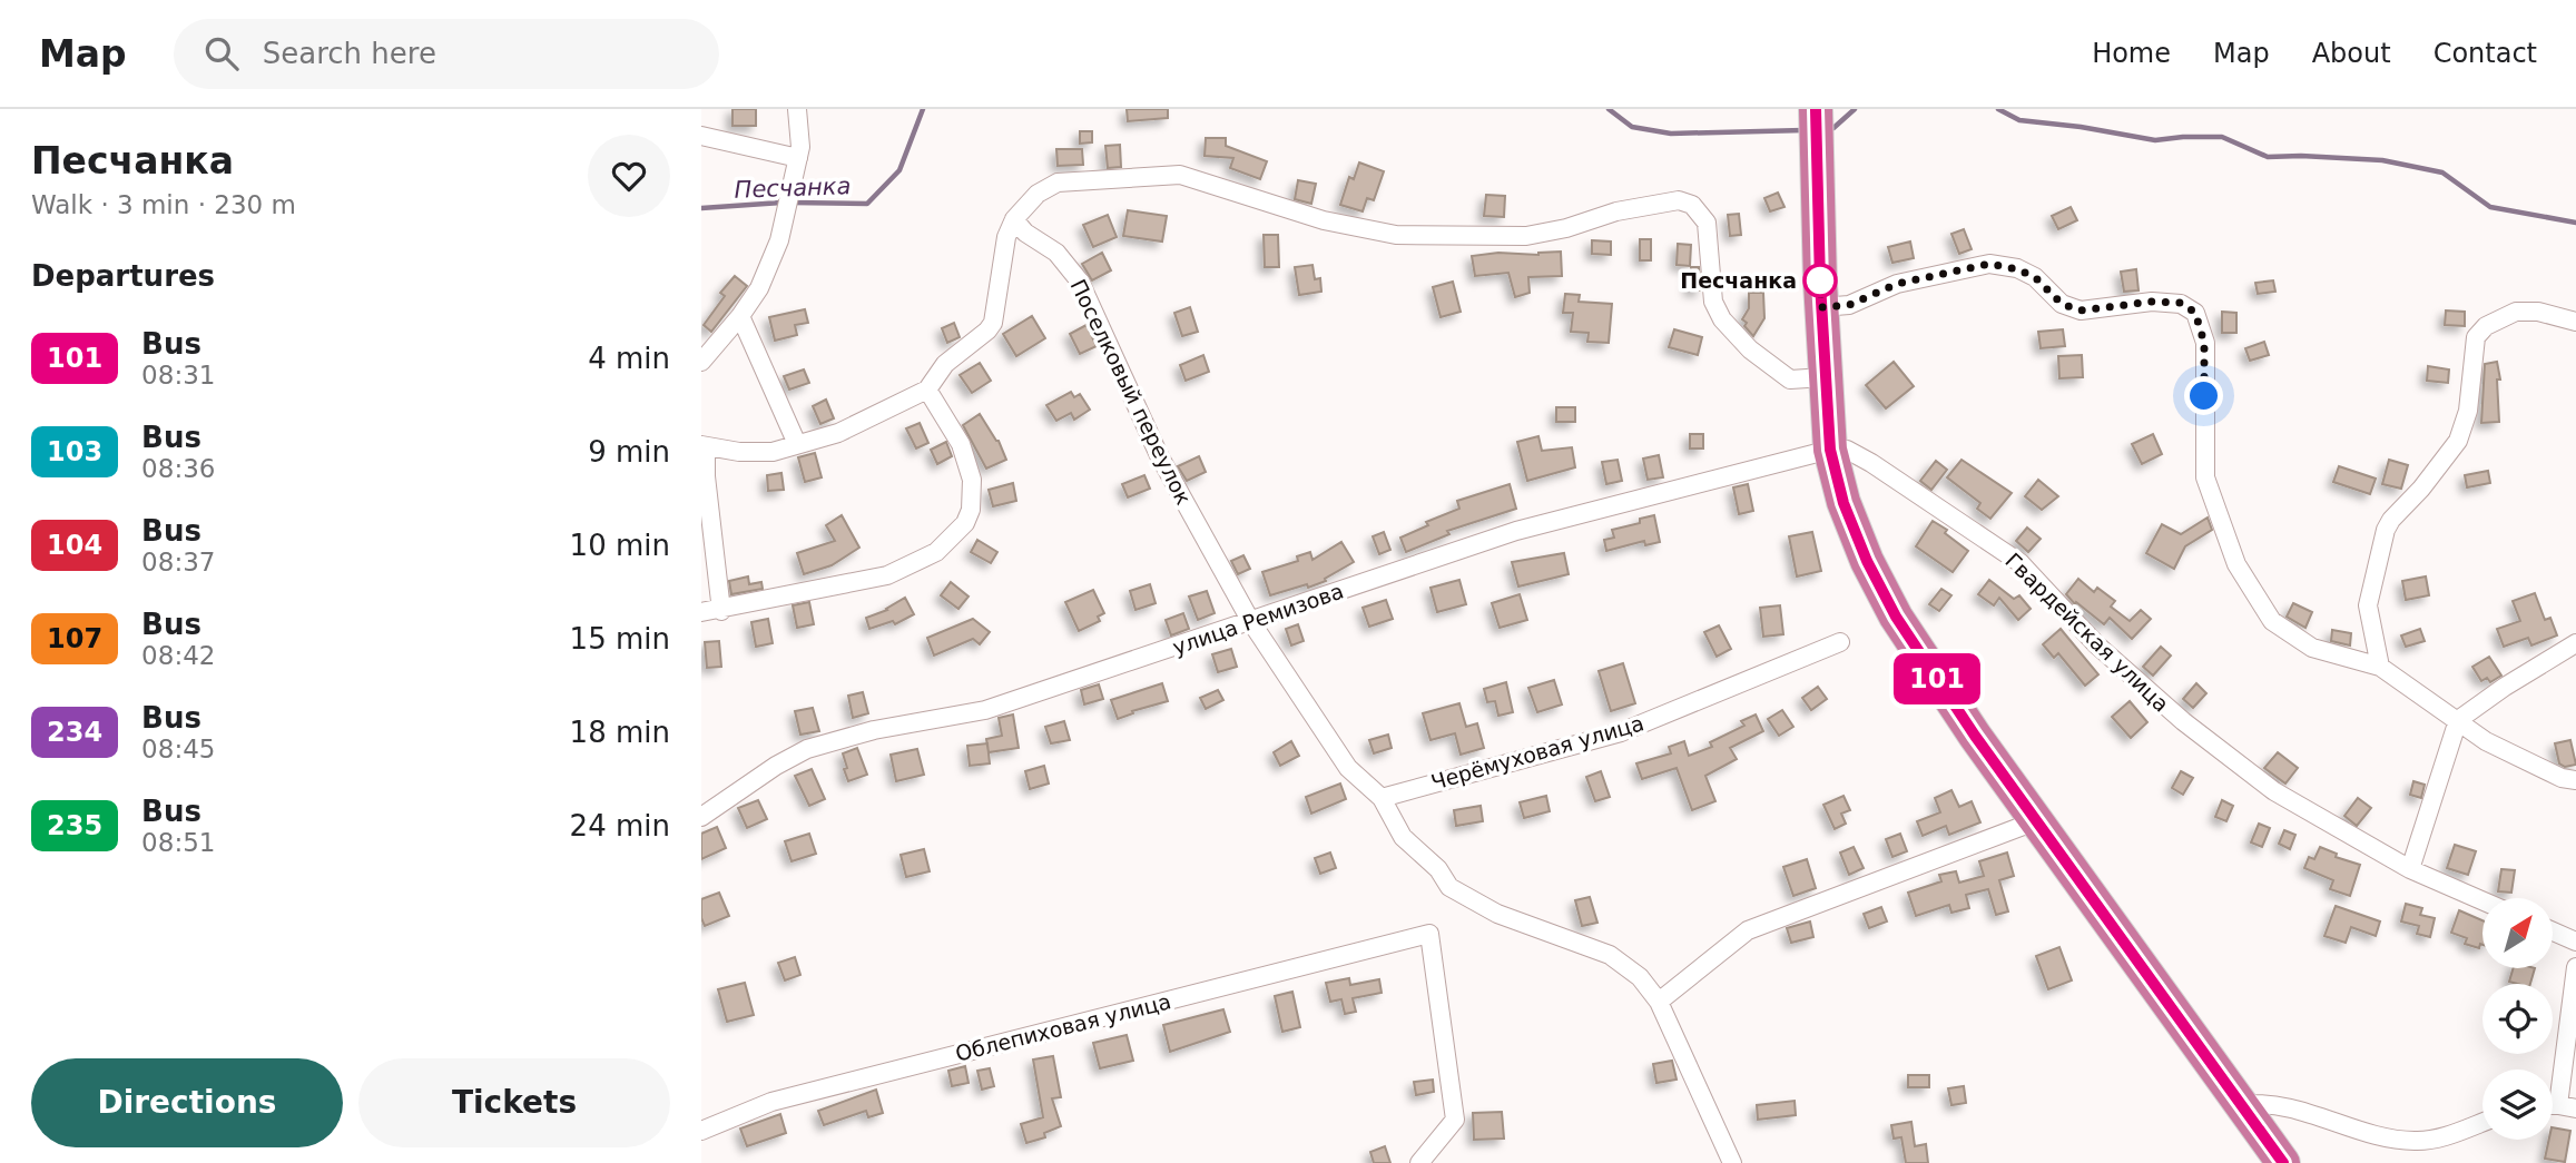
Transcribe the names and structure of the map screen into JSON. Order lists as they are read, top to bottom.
{
  "streets": {
    "street": [
      "Поселковый переулок",
      "улица Ремизова",
      "Гвардейская улица",
      "Черёмуховая улица",
      "Облепиховая улица"
    ]
  },
  "crossings": [
    ["Поселковый переулок", "улица Ремизова"],
    ["Поселковый переулок", "Черёмуховая улица"],
    ["улица Ремизова", "Гвардейская улица"]
  ],
  "water": ["Песчанка"],
  "places": ["Песчанка"],
  "lines": ["bus line 101"],
  "north": "top right",
  "page": {
    "header": "Map",
    "search": "Search here",
    "nav": [
      "Home",
      "Map",
      "About",
      "Contact"
    ],
    "heading": [
      ["Песчанка", "Walk · 3 min · 230 m"],
      "Departures"
    ],
    "on_map": "101",
    "list": [
      {
        "mark": "101",
        "name": "Bus",
        "note": "08:31",
        "value": "4 min"
      },
      {
        "mark": "103",
        "name": "Bus",
        "note": "08:36",
        "value": "9 min"
      },
      {
        "mark": "104",
        "name": "Bus",
        "note": "08:37",
        "value": "10 min"
      },
      {
        "mark": "107",
        "name": "Bus",
        "note": "08:42",
        "value": "15 min"
      },
      {
        "mark": "234",
        "name": "Bus",
        "note": "08:45",
        "value": "18 min"
      },
      {
        "mark": "235",
        "name": "Bus",
        "note": "08:51",
        "value": "24 min"
      }
    ],
    "buttons": ["Directions", "Tickets"]
  }
}
